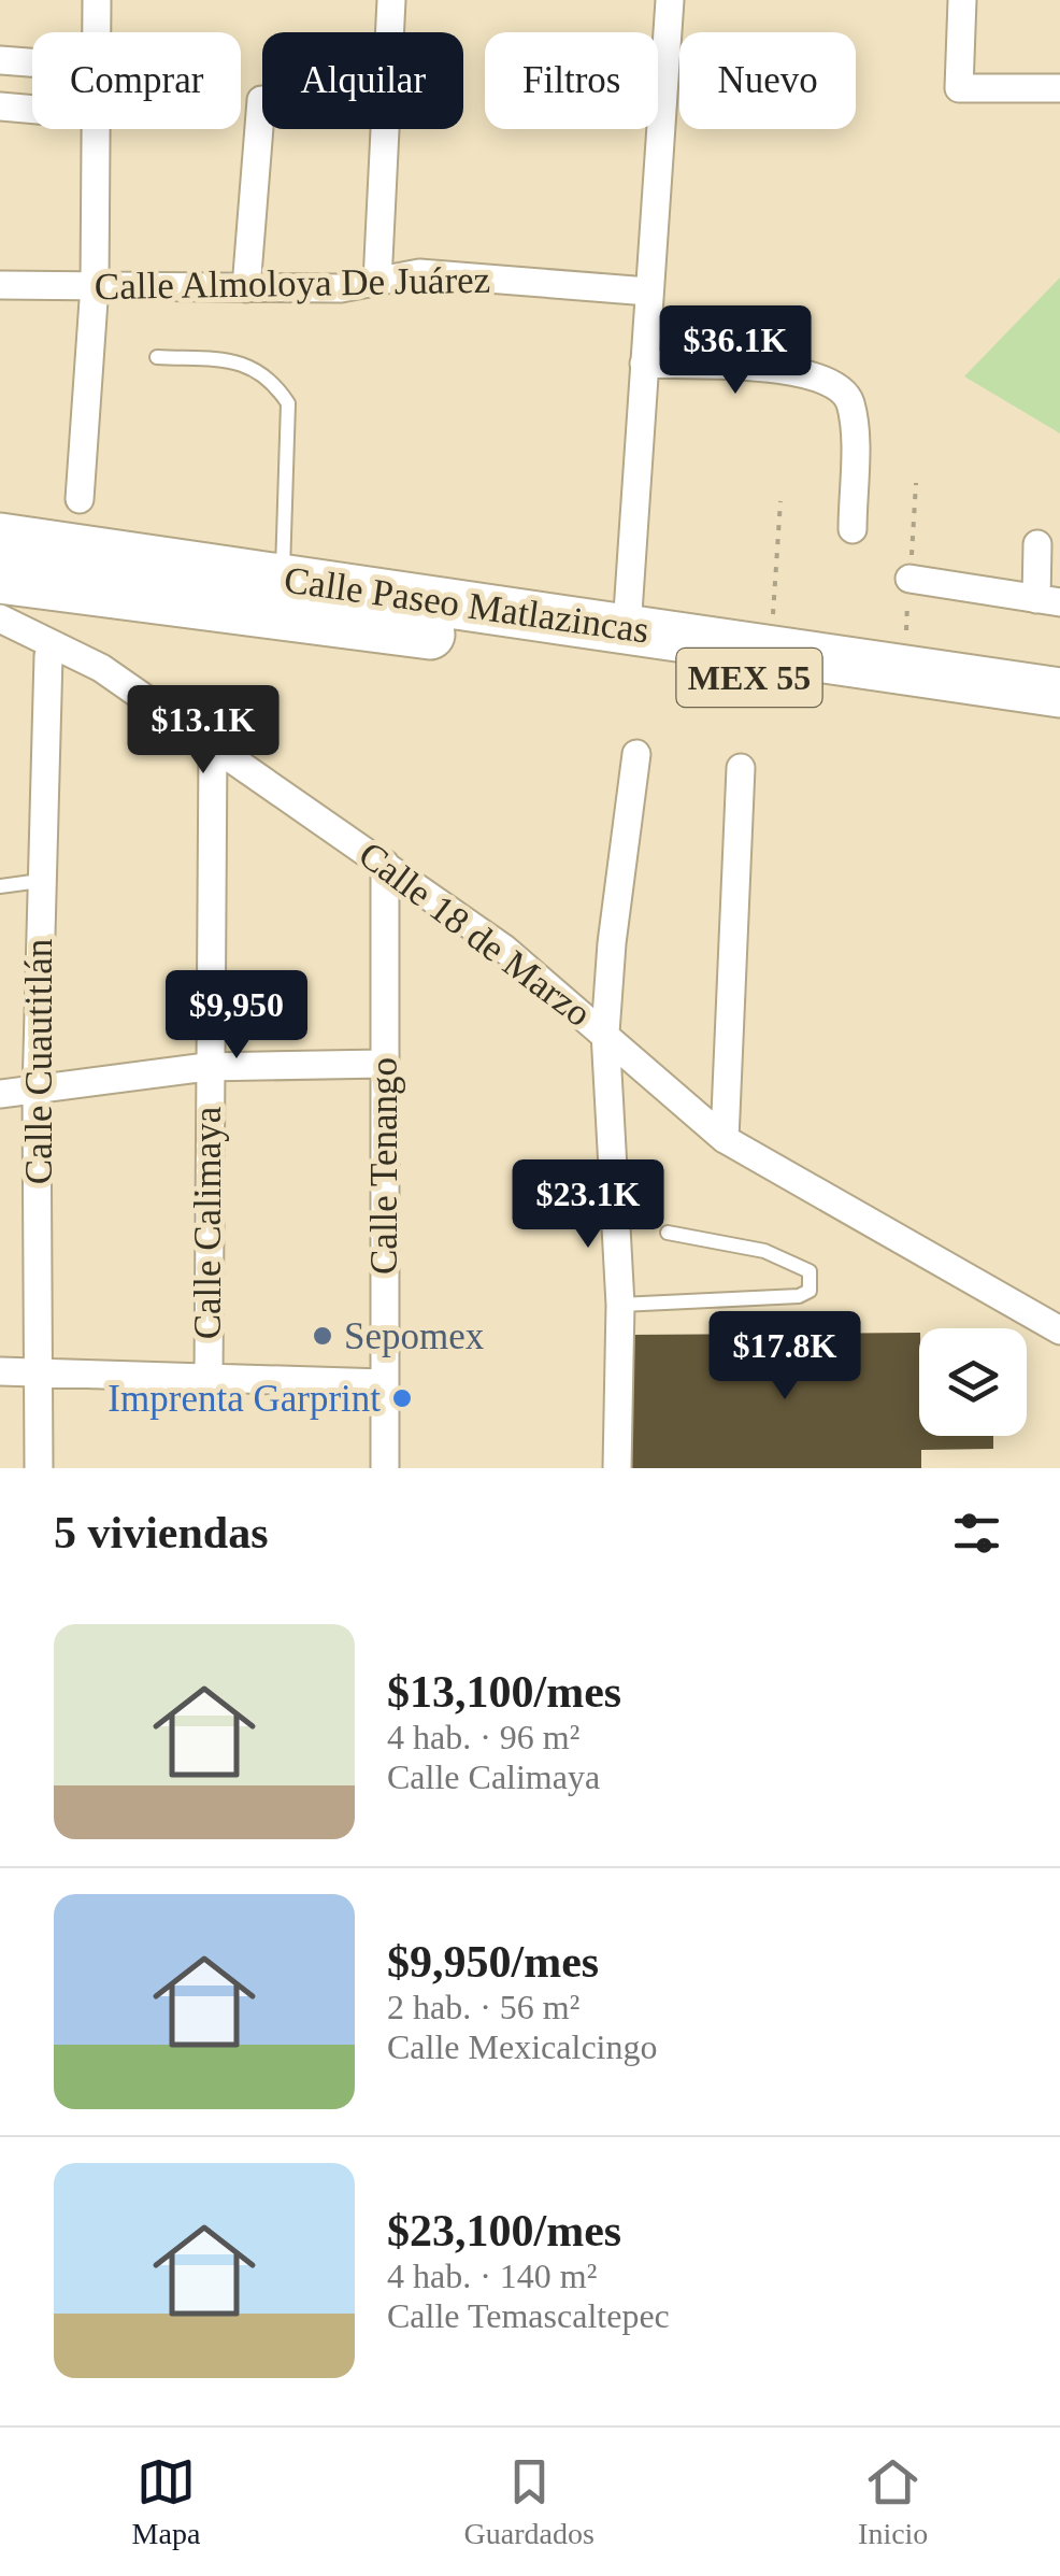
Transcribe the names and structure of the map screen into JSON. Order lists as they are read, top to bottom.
{
  "streets": {
    "highway": ["Calle Paseo Matlazincas", "MEX 55"],
    "street": [
      "Calle Almoloya De Juárez",
      "Calle 18 de Marzo",
      "Calle Cuautitlán",
      "Calle Tenango",
      "Calle Calimaya"
    ]
  },
  "crossings": [
    ["Calle 18 de Marzo", "Calle Cuautitlán"],
    ["Calle 18 de Marzo", "Calle Tenango"],
    ["Calle 18 de Marzo", "Calle Calimaya"]
  ],
  "places": ["Sepomex", "Imprenta Garprint"],
  "page": {
    "chip": [
      "Comprar",
      "Alquilar",
      "Filtros",
      "Nuevo"
    ],
    "price": [
      "$36.1K",
      "$13.1K",
      "$9,950",
      "$23.1K",
      "$17.8K"
    ],
    "heading": "5 viviendas",
    "list": [
      {
        "name": "$13,100/mes",
        "note": "4 hab. · 96 m² · Calle Calimaya"
      },
      {
        "name": "$9,950/mes",
        "note": "2 hab. · 56 m² · Calle Mexicalcingo"
      },
      {
        "name": "$23,100/mes",
        "note": "4 hab. · 140 m² · Calle Temascaltepec"
      }
    ],
    "tabs": ["Mapa", "Guardados", "Inicio"]
  }
}
